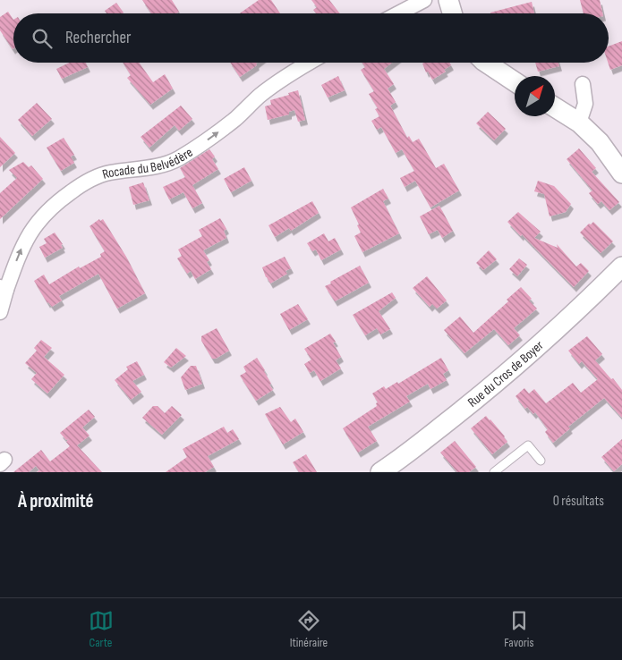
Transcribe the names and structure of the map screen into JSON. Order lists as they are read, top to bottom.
{
  "streets": {
    "street": ["Rocade du Belvédère", "Rue du Cros de Boyer"]
  },
  "one_way": ["Rocade du Belvédère"],
  "north": "top right",
  "page": {
    "search": "Rechercher",
    "heading": ["À proximité", "0 résultats"],
    "nav": ["Carte", "Itinéraire", "Favoris"]
  }
}
